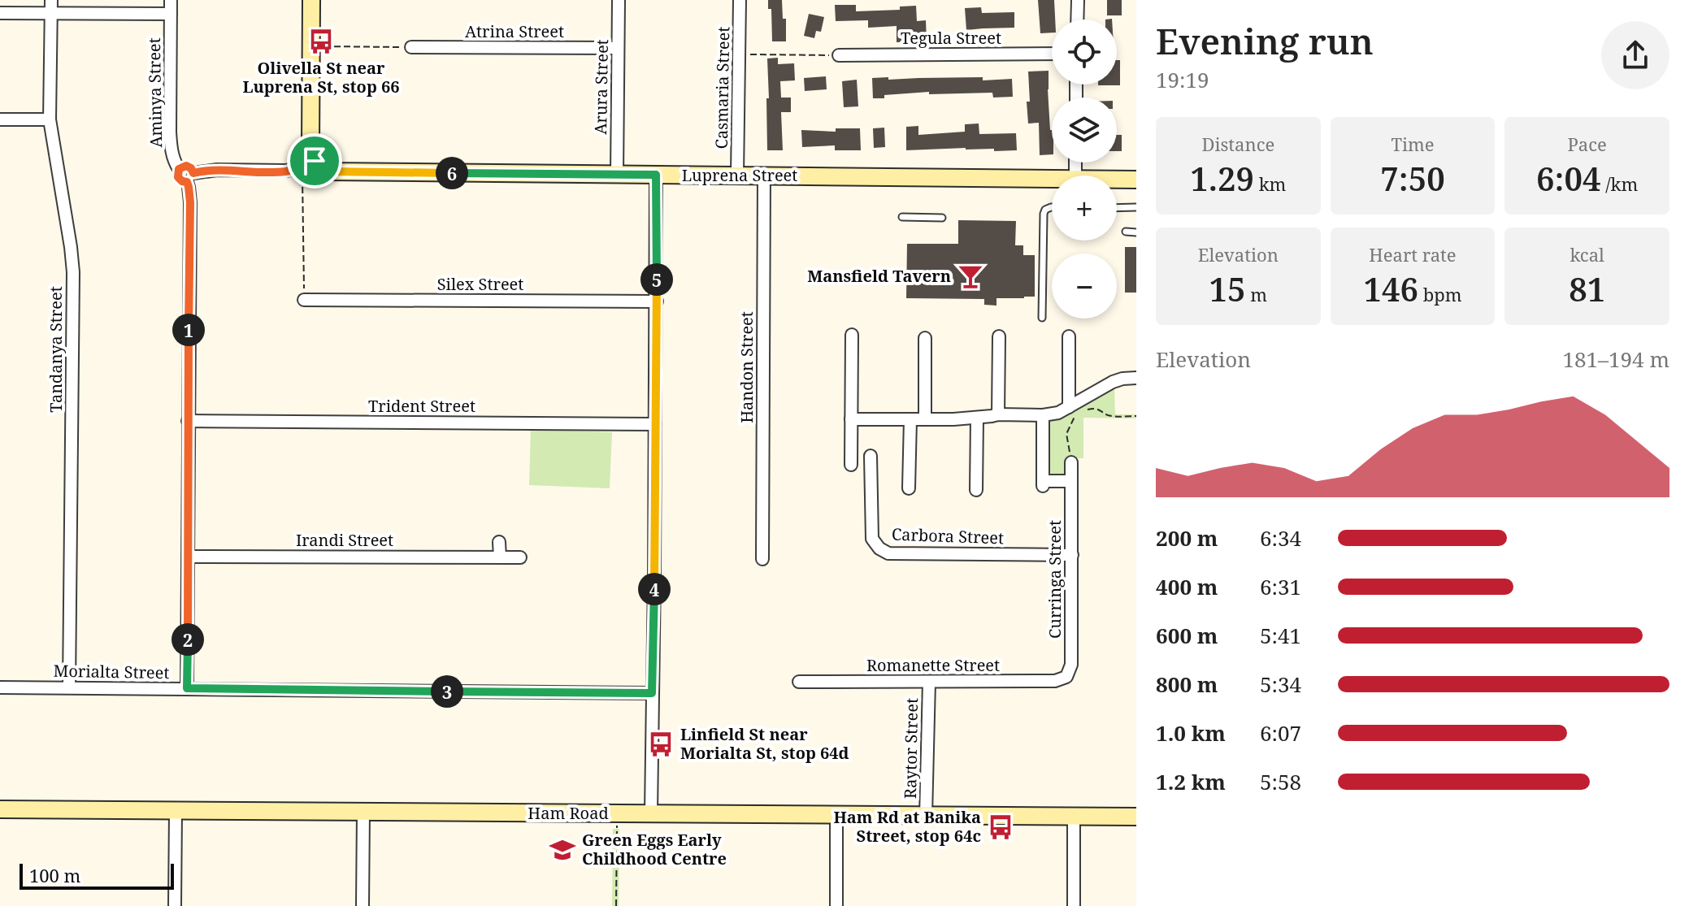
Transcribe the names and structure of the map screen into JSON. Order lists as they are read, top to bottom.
{
  "streets": {
    "street": [
      "Atrina Street",
      "Tegula Street",
      "Arura Street",
      "Casmaria Street",
      "Aminya Street",
      "Luprena Street",
      "Silex Street",
      "Tandanya Street",
      "Handon Street",
      "Trident Street",
      "Carbora Street",
      "Irandi Street",
      "Curringa Street",
      "Romanette Street",
      "Morialta Street",
      "Raytor Street",
      "Ham Road"
    ]
  },
  "crossings": [
    ["Atrina Street", "Arura Street"],
    ["Arura Street", "Luprena Street"],
    ["Casmaria Street", "Luprena Street"],
    ["Luprena Street", "Handon Street"],
    ["Tandanya Street", "Morialta Street"],
    ["Carbora Street", "Curringa Street"],
    ["Curringa Street", "Romanette Street"],
    ["Romanette Street", "Raytor Street"],
    ["Raytor Street", "Ham Road"]
  ],
  "places": {
    "bus stop": ["Olivella St near Luprena St, stop 66", "Linfield St near Morialta St, stop 64d", "Ham Rd at Banika Street, stop 64c"],
    "bar": ["Mansfield Tavern"],
    "school or university": ["Green Eggs Early Childhood Centre"]
  },
  "scale_bar": "100 m",
  "page": {
    "heading": ["Evening run", "19:19"],
    "map_buttons": ["+", "−"],
    "stats": [
      ["Distance", "1.29 km"],
      ["Time", "7:50"],
      ["Pace", "6:04 /km"],
      ["Elevation", "15 m"],
      ["Heart rate", "146 bpm"],
      ["kcal", "81"]
    ],
    "pins": [
      "6",
      "5",
      "1",
      "4",
      "2",
      "3"
    ],
    "chart": ["Elevation", "181–194 m"],
    "list": [
      {
        "name": "200 m",
        "note": "6:34"
      },
      {
        "name": "400 m",
        "note": "6:31"
      },
      {
        "name": "600 m",
        "note": "5:41"
      },
      {
        "name": "800 m",
        "note": "5:34"
      },
      {
        "name": "1.0 km",
        "note": "6:07"
      },
      {
        "name": "1.2 km",
        "note": "5:58"
      }
    ],
    "scale": "100 m"
  }
}
